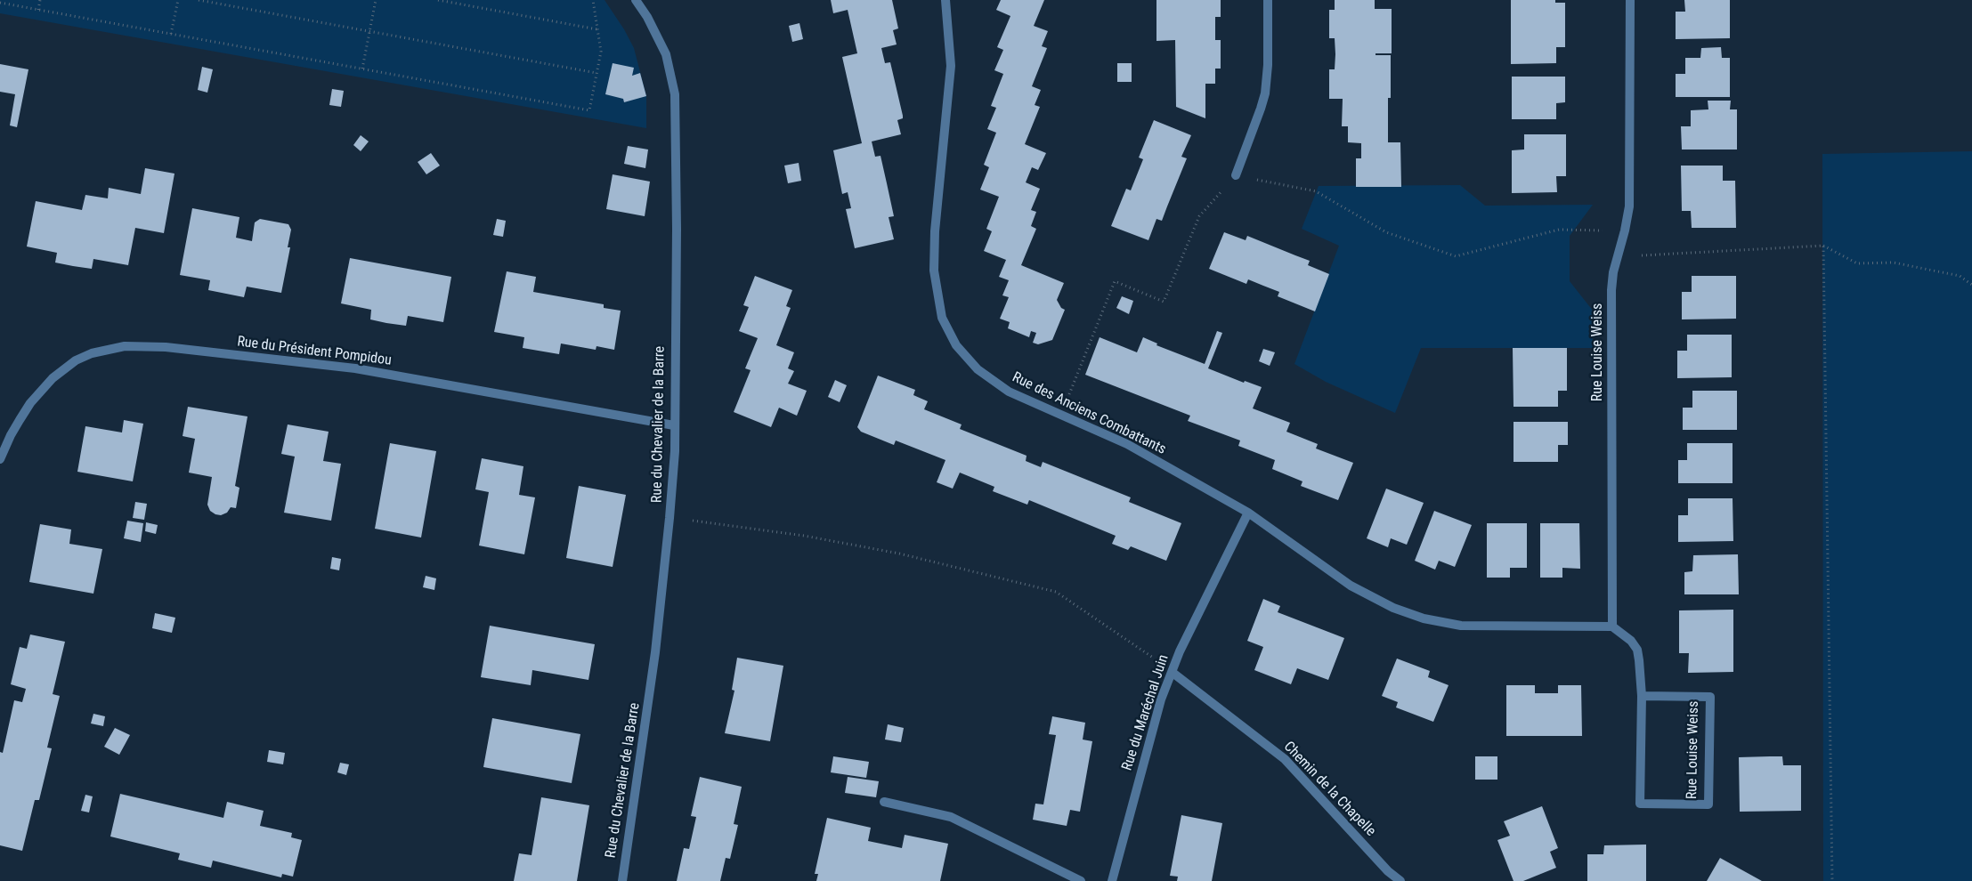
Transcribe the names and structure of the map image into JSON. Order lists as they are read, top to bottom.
{
  "streets": {
    "street": [
      "Rue du Président Pompidou",
      "Rue Louise Weiss",
      "Rue des Anciens Combattants",
      "Rue du Chevalier de la Barre",
      "Rue du Maréchal Juin",
      "Chemin de la Chapelle"
    ]
  },
  "crossings": [
    ["Rue du Président Pompidou", "Rue du Chevalier de la Barre"],
    ["Rue Louise Weiss", "Rue des Anciens Combattants"],
    ["Rue des Anciens Combattants", "Rue du Maréchal Juin"],
    ["Rue du Maréchal Juin", "Chemin de la Chapelle"]
  ]
}
